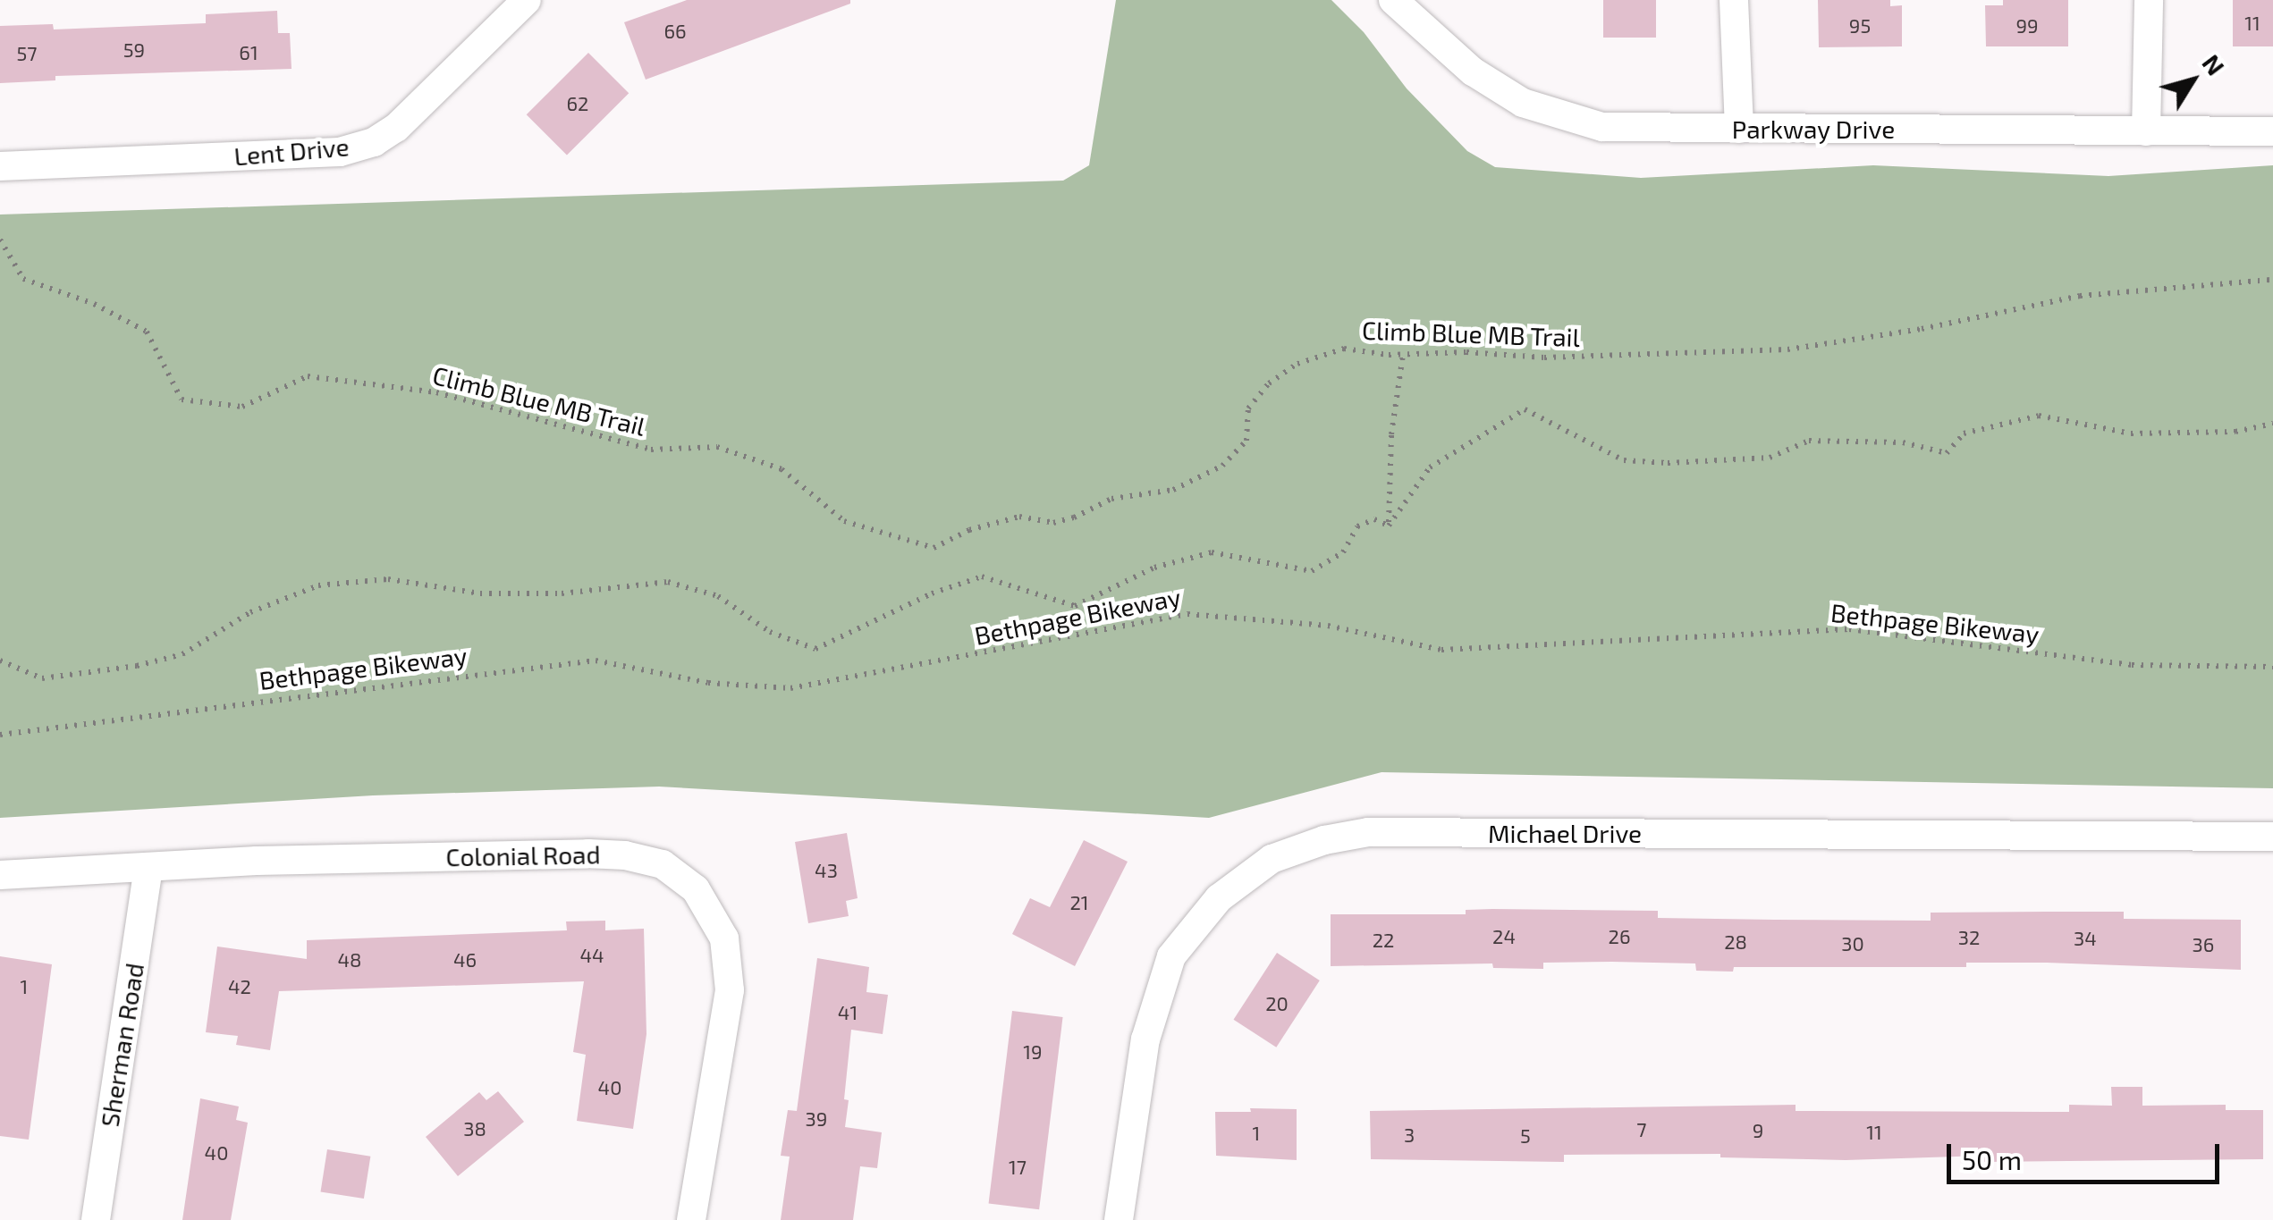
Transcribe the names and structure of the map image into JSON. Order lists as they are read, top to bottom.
{
  "streets": {
    "street": [
      "Parkway Drive",
      "Lent Drive",
      "Michael Drive",
      "Colonial Road",
      "Sherman Road"
    ],
    "path": ["Climb Blue MB Trail", "Bethpage Bikeway"]
  },
  "crossings": [
    ["Colonial Road", "Sherman Road"]
  ],
  "house_numbers": [
    "11",
    "95",
    "99",
    "66",
    "59",
    "61",
    "57",
    "62",
    "43",
    "21",
    "24",
    "26",
    "32",
    "34",
    "22",
    "28",
    "30",
    "36",
    "44",
    "48",
    "46",
    "1",
    "42",
    "20",
    "41",
    "19",
    "40",
    "39",
    "38",
    "7",
    "9",
    "11",
    "1",
    "3",
    "5",
    "40",
    "17"
  ],
  "scale_bar": "50 m",
  "north": "top right"
}
